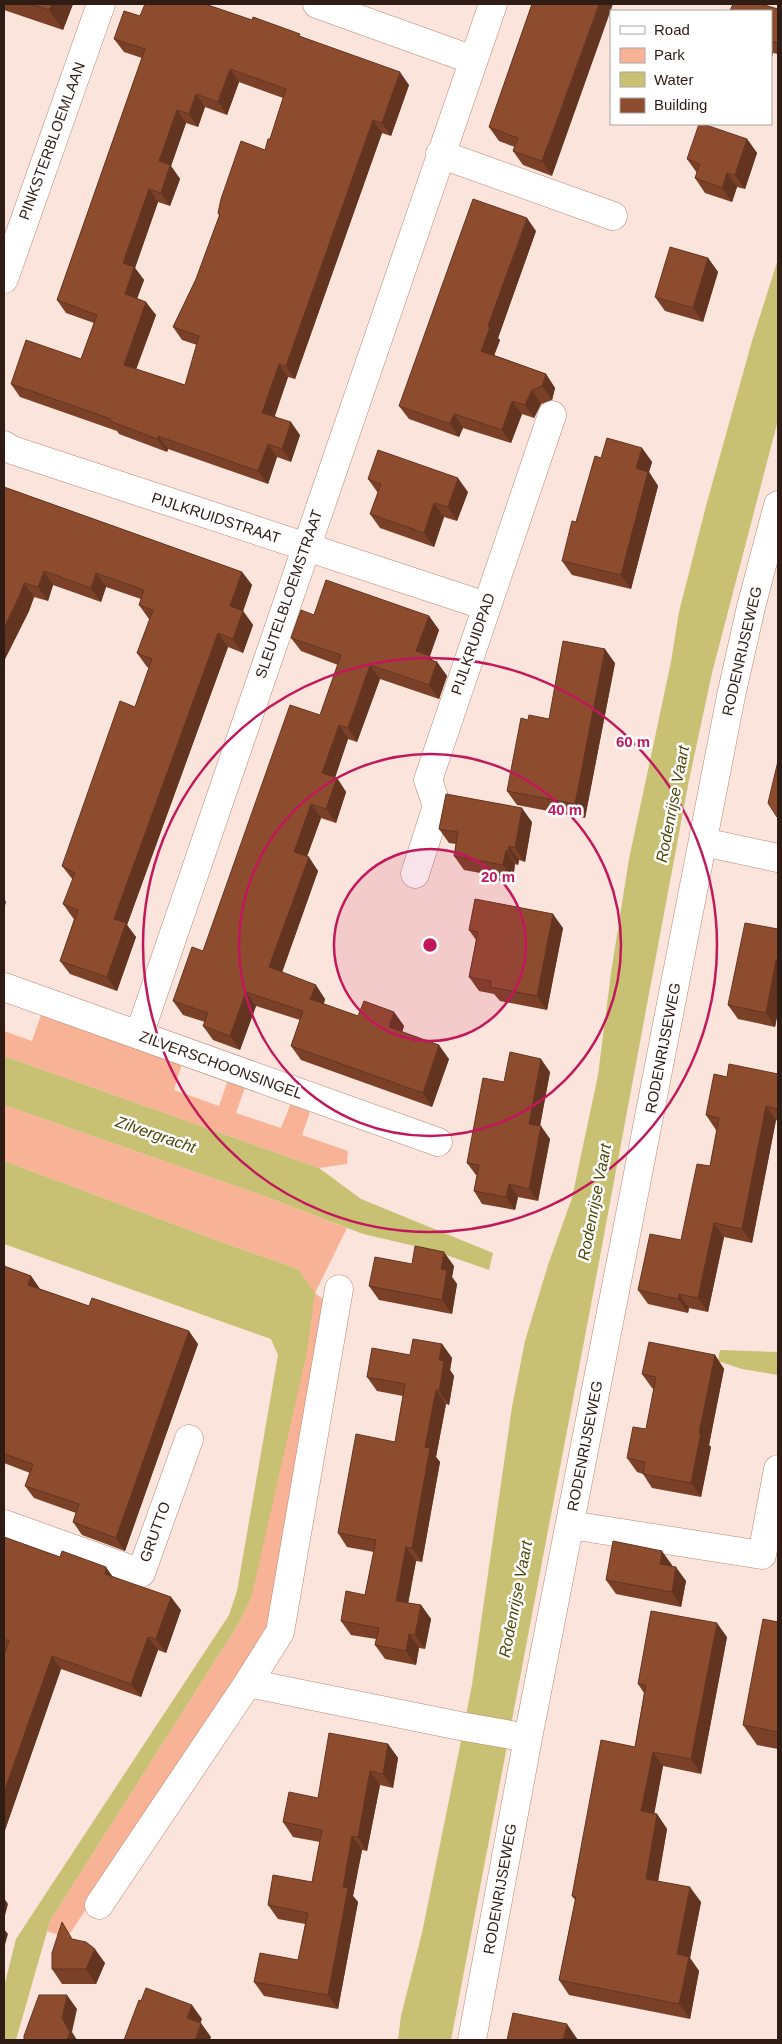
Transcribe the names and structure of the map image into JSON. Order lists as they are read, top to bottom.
{
  "streets": {
    "street": [
      "PINKSTERBLOEMLAAN",
      "PIJLKRUIDSTRAAT",
      "SLEUTELBLOEMSTRAAT",
      "PIJLKRUIDPAD",
      "RODENRIJSEWEG",
      "ZILVERSCHOONSINGEL",
      "GRUTTO"
    ]
  },
  "crossings": [
    ["PIJLKRUIDSTRAAT", "SLEUTELBLOEMSTRAAT"],
    ["PIJLKRUIDSTRAAT", "PIJLKRUIDPAD"],
    ["SLEUTELBLOEMSTRAAT", "ZILVERSCHOONSINGEL"]
  ],
  "water": ["Rodenrijse Vaart", "Zilvergracht"],
  "legend": [
    "Road",
    "Park",
    "Water",
    "Building"
  ],
  "rings": ["60 m", "40 m", "20 m"]
}
